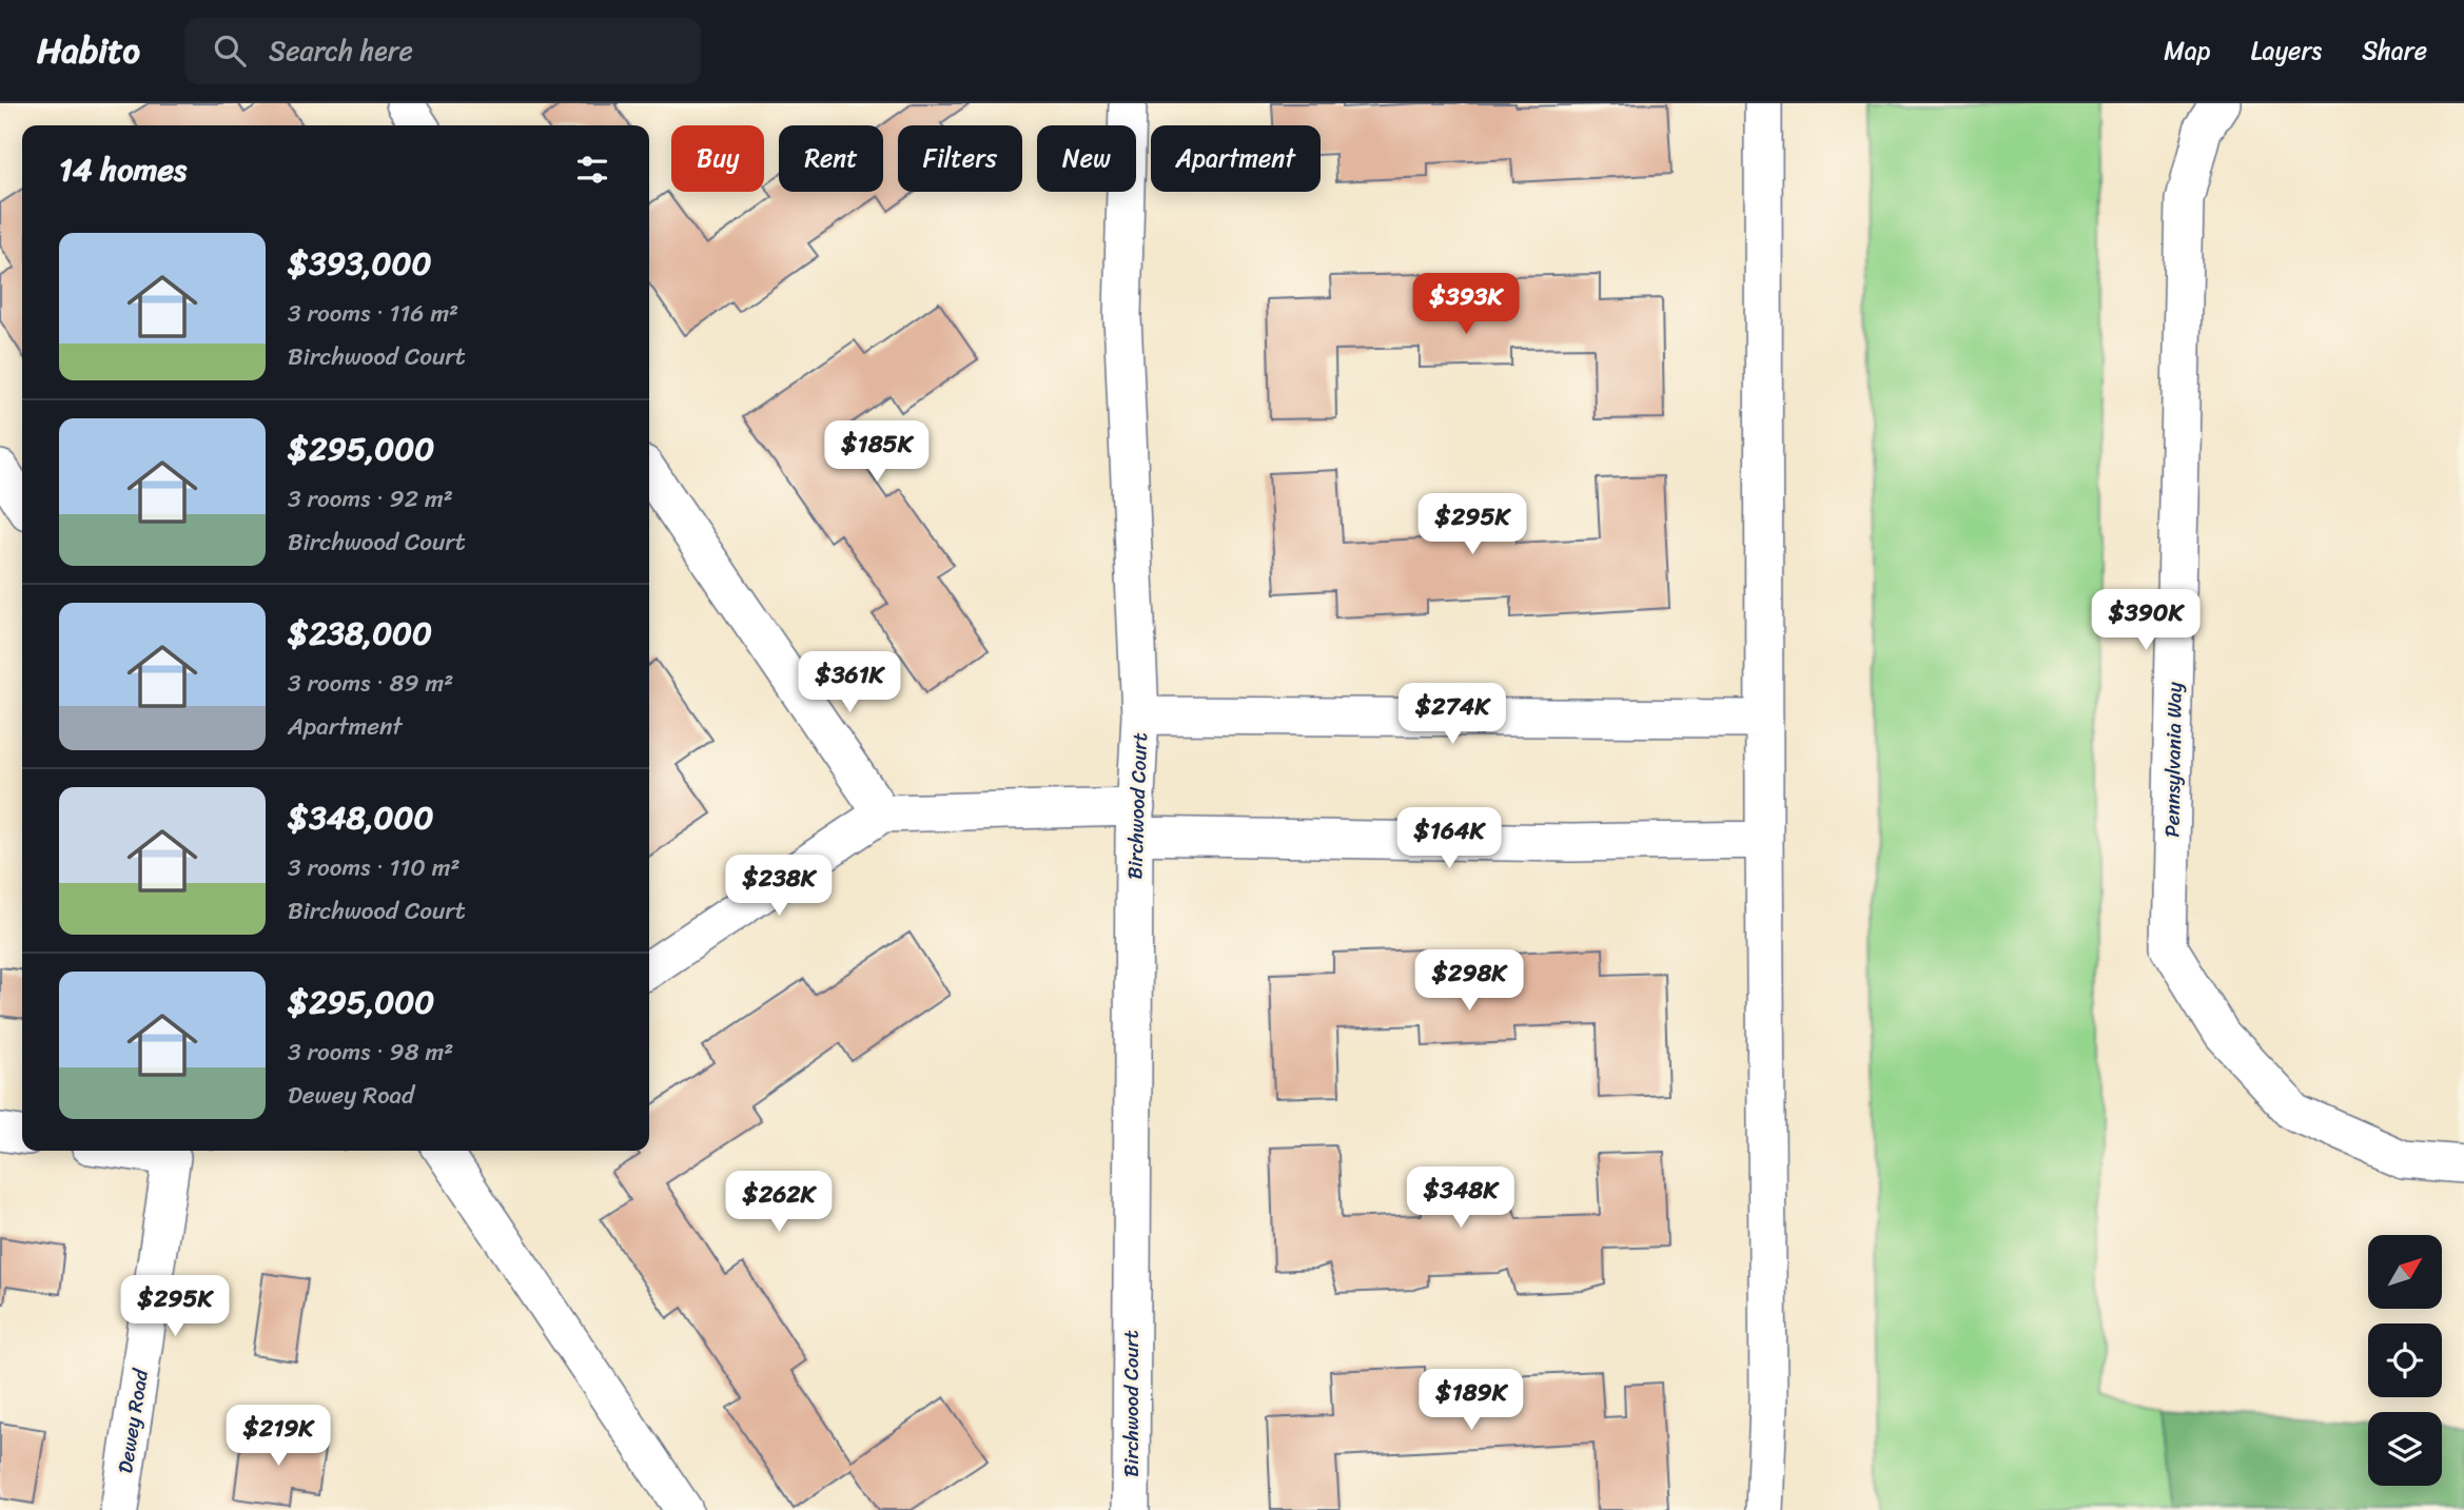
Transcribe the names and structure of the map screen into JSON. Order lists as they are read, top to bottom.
{
  "streets": {
    "street": ["Pennsylvania Way", "Birchwood Court", "Dewey Road"]
  },
  "north": "top right",
  "page": {
    "header": "Habito",
    "search": "Search here",
    "nav": ["Map", "Layers", "Share"],
    "chip": [
      "Buy",
      "Rent",
      "Filters",
      "New",
      "Apartment"
    ],
    "heading": "14 homes",
    "list": [
      {
        "name": "$393,000",
        "note": "3 rooms · 116 m² · Birchwood Court"
      },
      {
        "name": "$295,000",
        "note": "3 rooms · 92 m² · Birchwood Court"
      },
      {
        "name": "$238,000",
        "note": "3 rooms · 89 m² · Apartment"
      },
      {
        "name": "$348,000",
        "note": "3 rooms · 110 m² · Birchwood Court"
      },
      {
        "name": "$295,000",
        "note": "3 rooms · 98 m² · Dewey Road"
      }
    ],
    "price": [
      "$393K",
      "$185K",
      "$295K",
      "$390K",
      "$361K",
      "$274K",
      "$164K",
      "$238K",
      "$298K",
      "$348K",
      "$262K",
      "$295K",
      "$189K",
      "$219K"
    ]
  }
}
